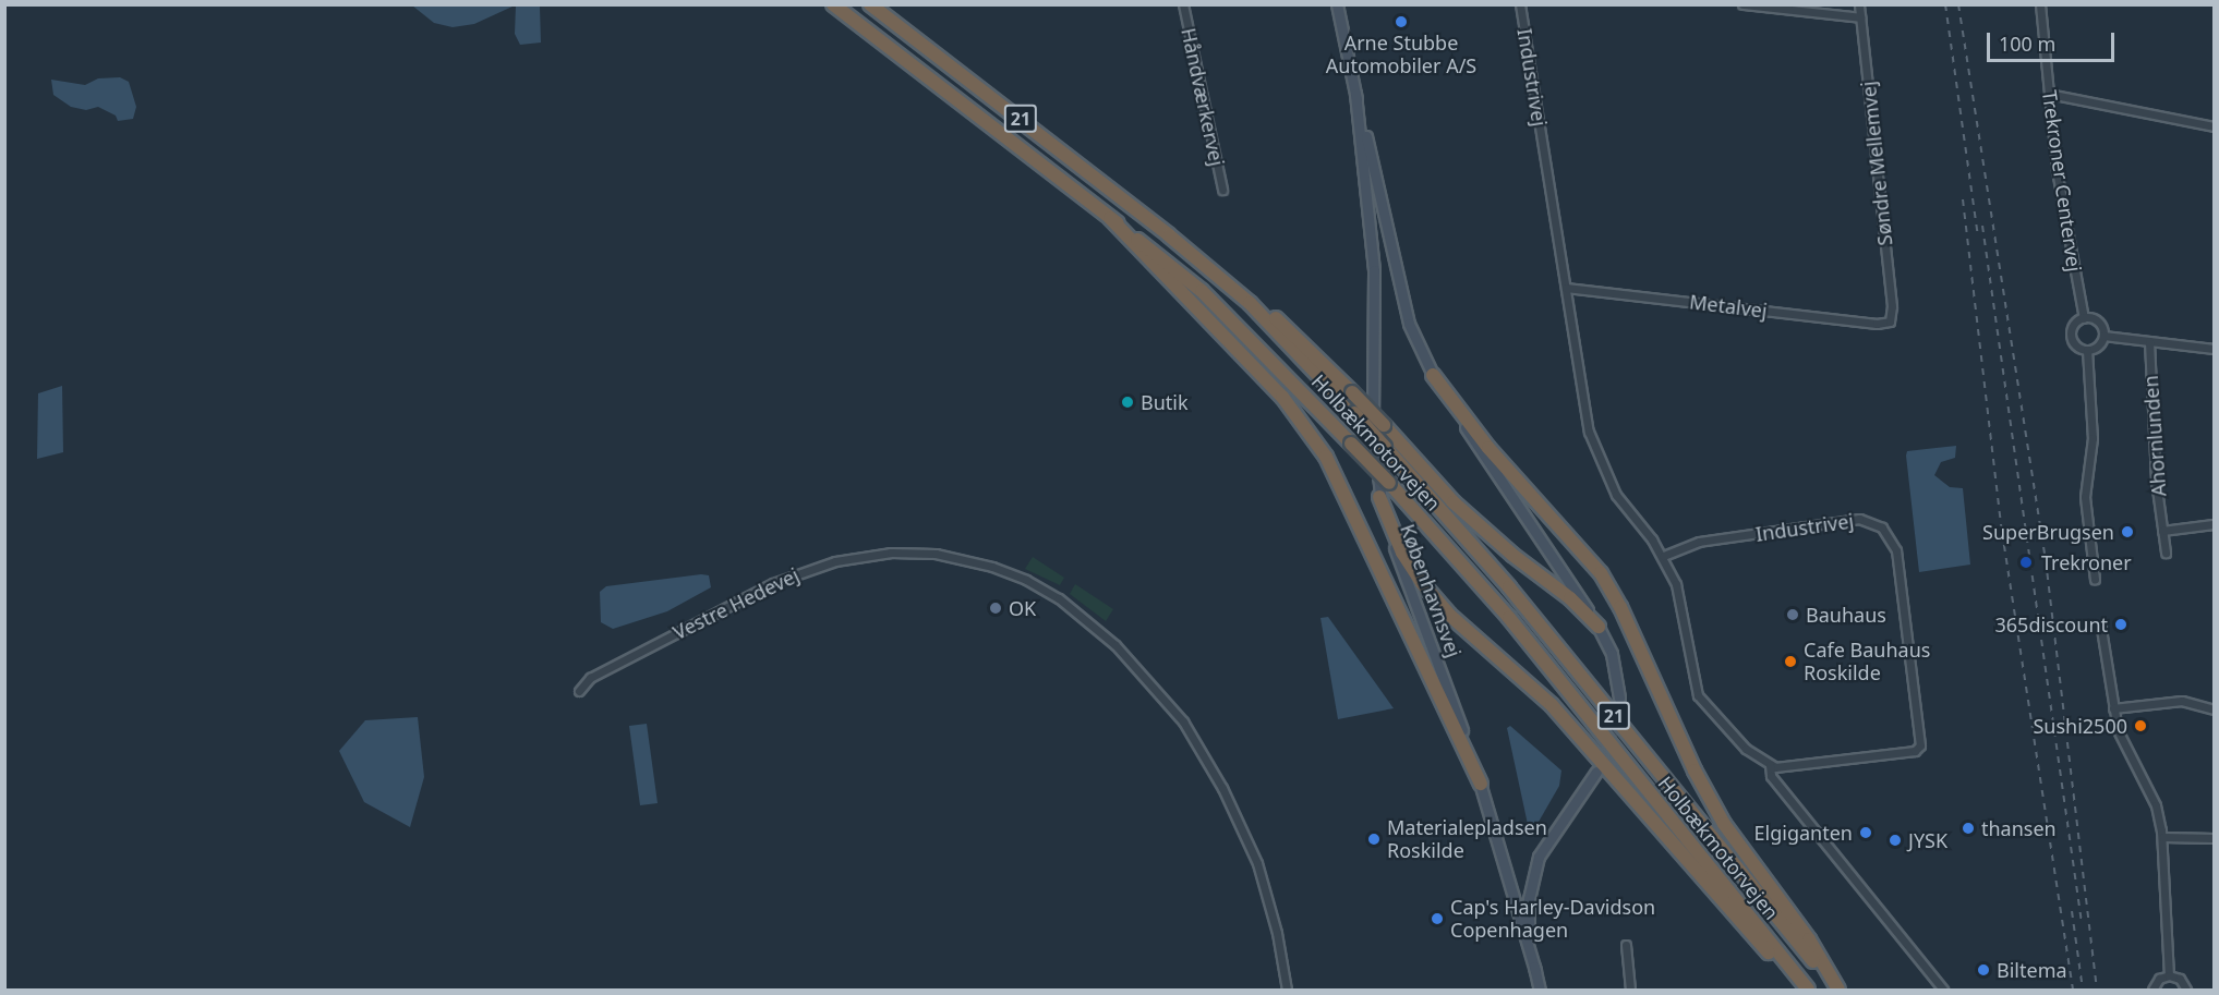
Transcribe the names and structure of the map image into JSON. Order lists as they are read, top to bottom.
{
  "streets": {
    "highway": ["21", "Holbækmotorvejen"],
    "main road": ["Københavnsvej"],
    "street": [
      "Industrivej",
      "Håndværkervej",
      "Søndre Mellemvej",
      "Trekroner Centervej",
      "Metalvej",
      "Ahornlunden",
      "Vestre Hedevej"
    ]
  },
  "crossings": [
    ["Industrivej", "Metalvej"],
    ["Søndre Mellemvej", "Metalvej"]
  ],
  "places": [
    "Arne Stubbe Automobiler A/S",
    "Butik",
    "SuperBrugsen",
    "Trekroner",
    "OK",
    "Bauhaus",
    "365discount",
    "Cafe Bauhaus Roskilde",
    "Sushi2500",
    "thansen",
    "Elgiganten",
    "Materialepladsen Roskilde",
    "JYSK",
    "Cap's Harley-Davidson Copenhagen",
    "Biltema"
  ],
  "scale_bar": "100 m"
}
